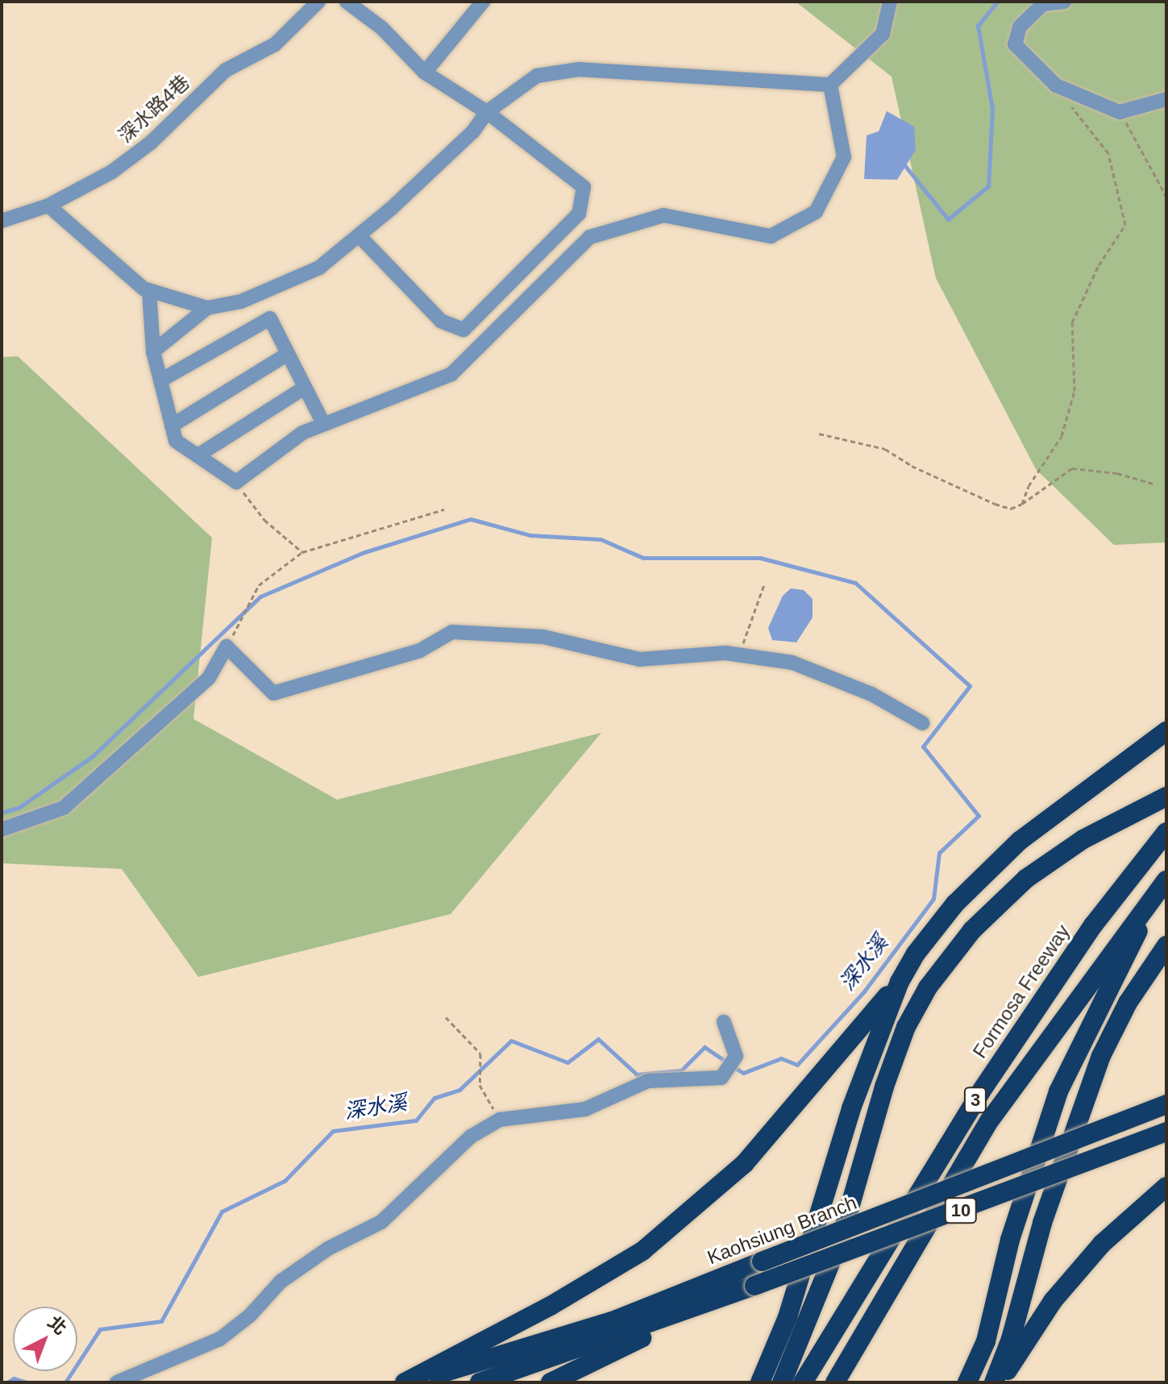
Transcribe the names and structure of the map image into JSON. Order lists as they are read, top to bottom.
{
  "streets": {
    "highway": [
      "Formosa Freeway",
      "3",
      "10",
      "Kaohsiung Branch"
    ],
    "lane": ["深水路4巷"]
  },
  "water": ["深水溪"],
  "north": "top right"
}
